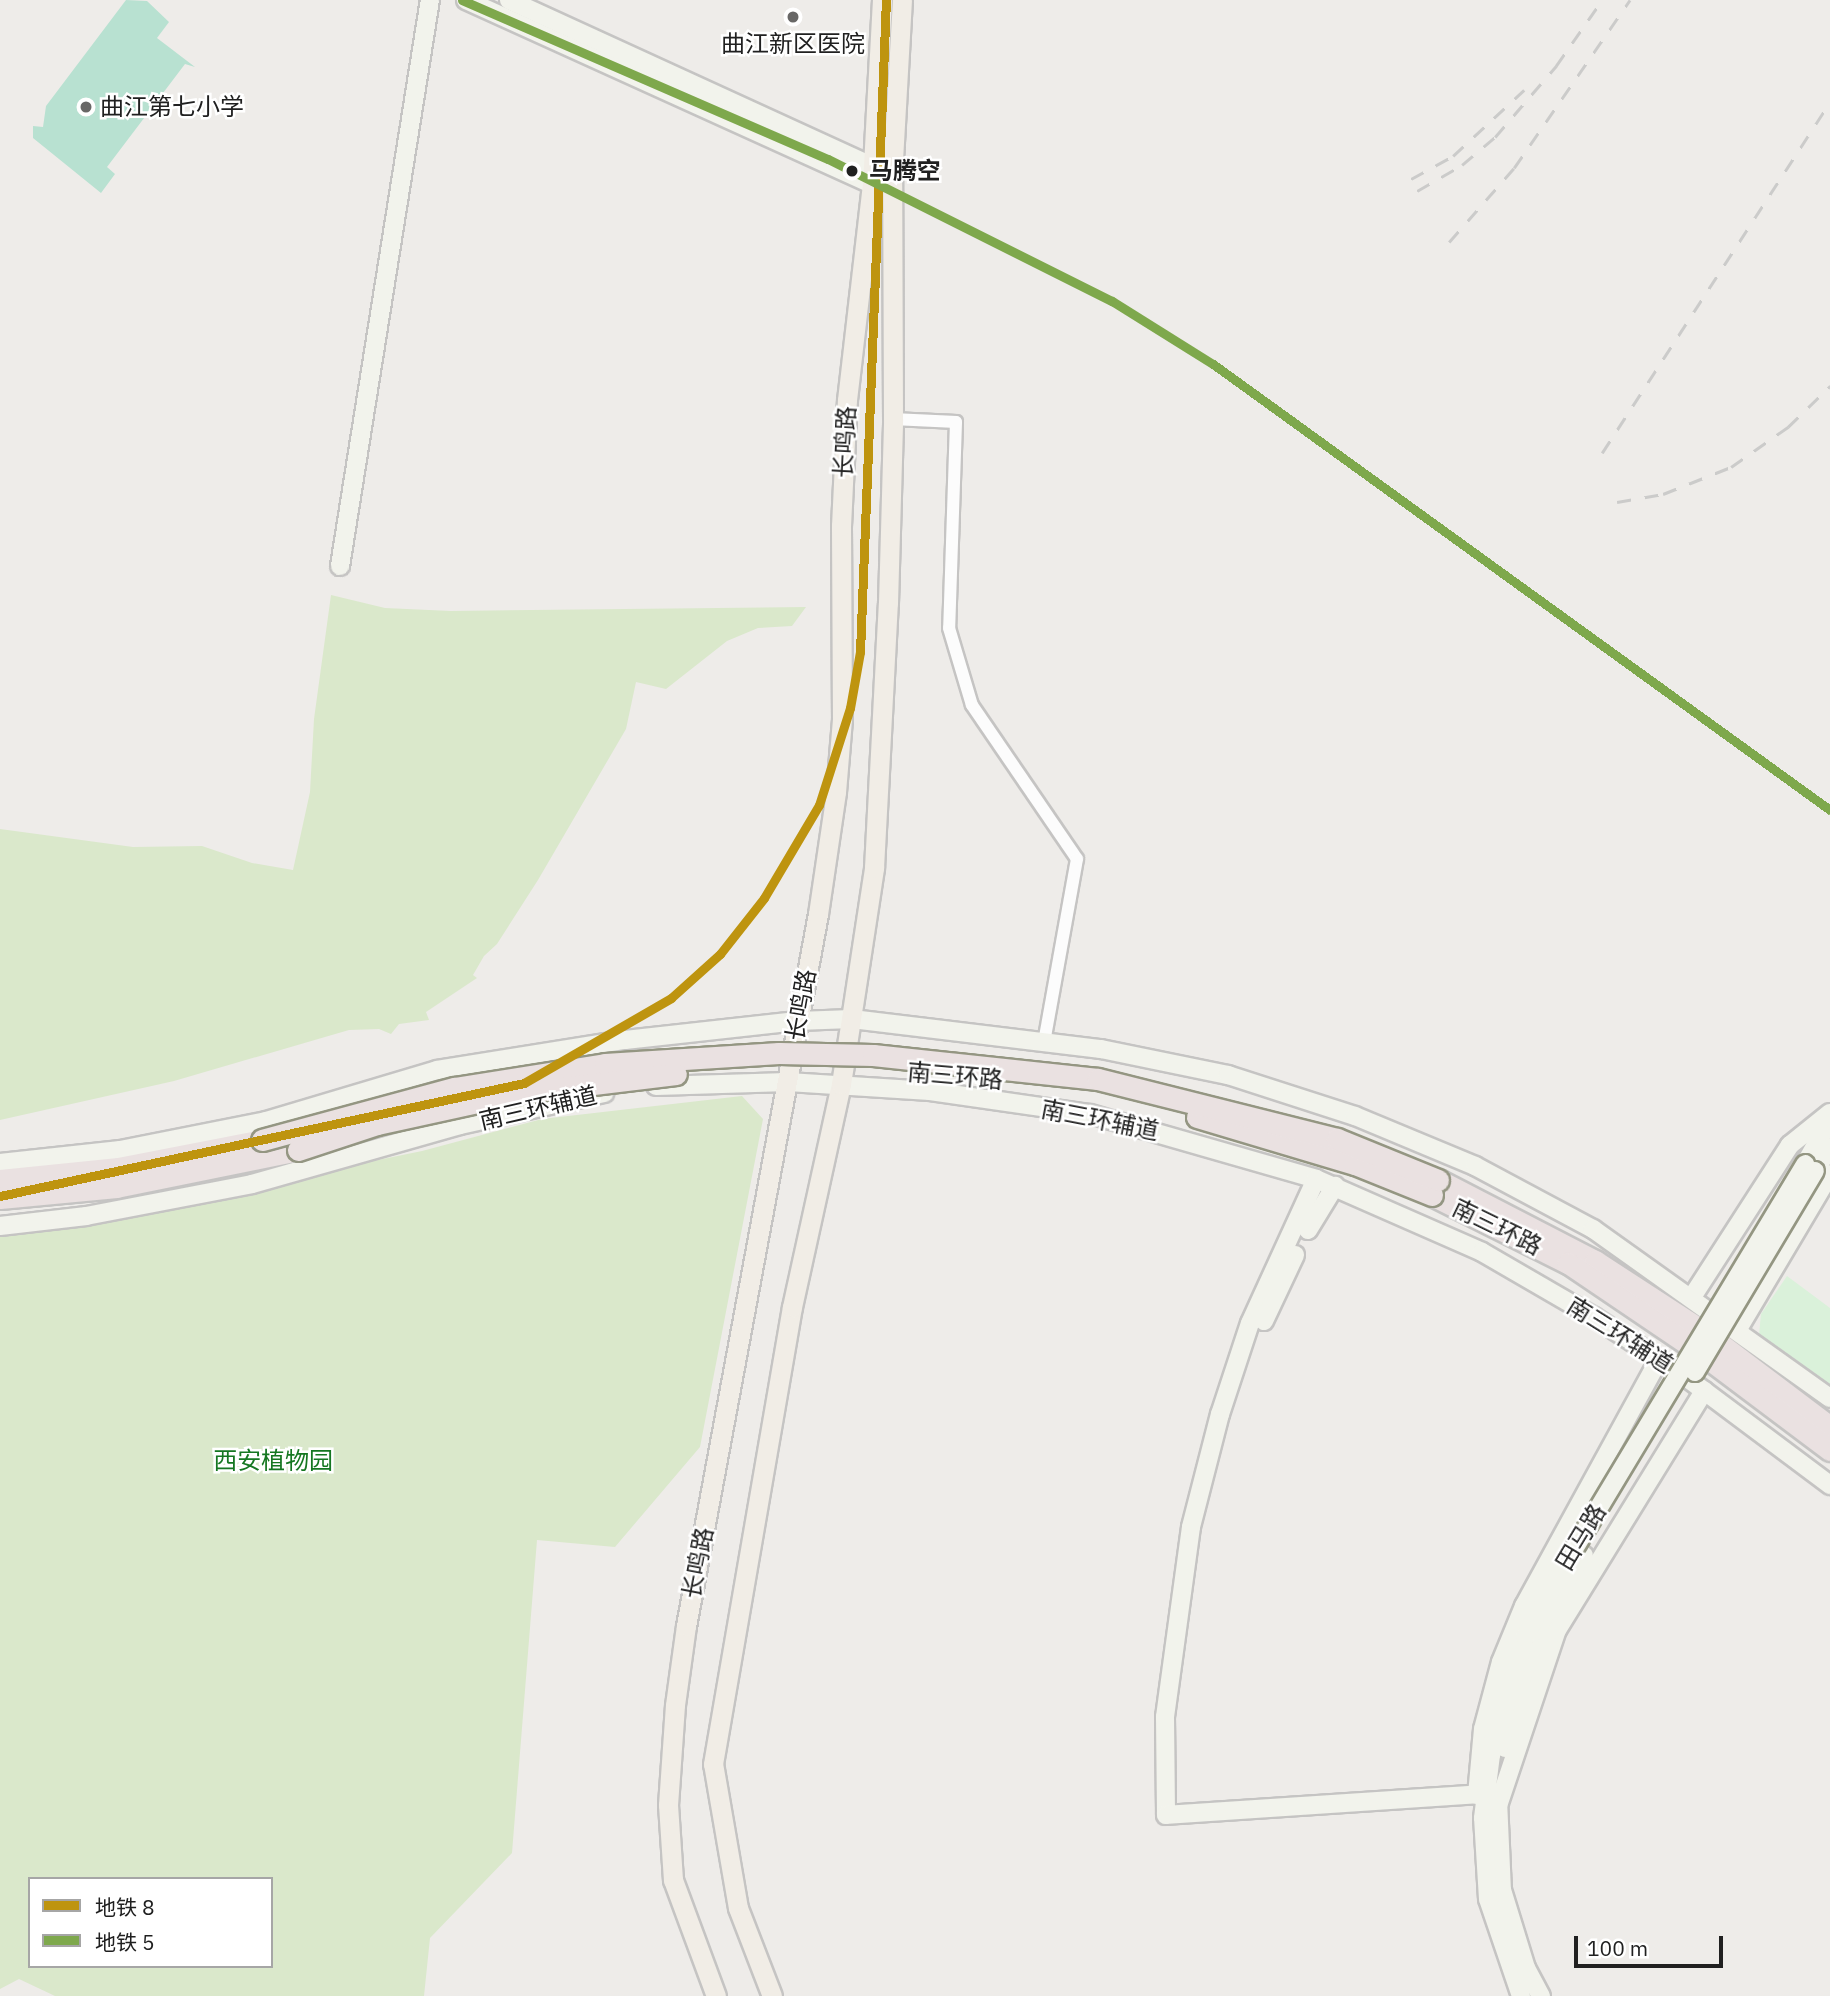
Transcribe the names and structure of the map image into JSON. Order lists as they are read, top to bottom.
{
  "streets": {
    "highway": ["南三环路"],
    "main road": ["长鸣路", "南三环辅道", "田马路"]
  },
  "crossings": [
    ["长鸣路", "南三环辅道"]
  ],
  "parks": ["西安植物园"],
  "places": ["曲江新区医院", "曲江第七小学", "马腾空"],
  "lines": ["metro line 8", "metro line 5"],
  "legend": ["地铁 8", "地铁 5"],
  "scale_bar": "100 m"
}
